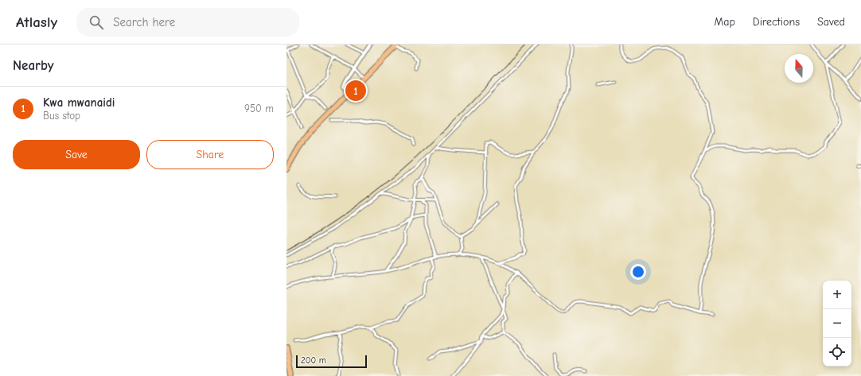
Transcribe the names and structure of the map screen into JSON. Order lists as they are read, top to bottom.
{
  "scale_bar": "200 m",
  "north": "top",
  "page": {
    "header": "Atlasly",
    "search": "Search here",
    "nav": ["Map", "Directions", "Saved"],
    "heading": "Nearby",
    "pins": "1",
    "list": [
      {
        "mark": "1",
        "name": "Kwa mwanaidi",
        "note": "Bus stop",
        "value": "950 m"
      }
    ],
    "buttons": ["Save", "Share"],
    "map_buttons": ["+", "−"],
    "scale": "200 m"
  }
}
